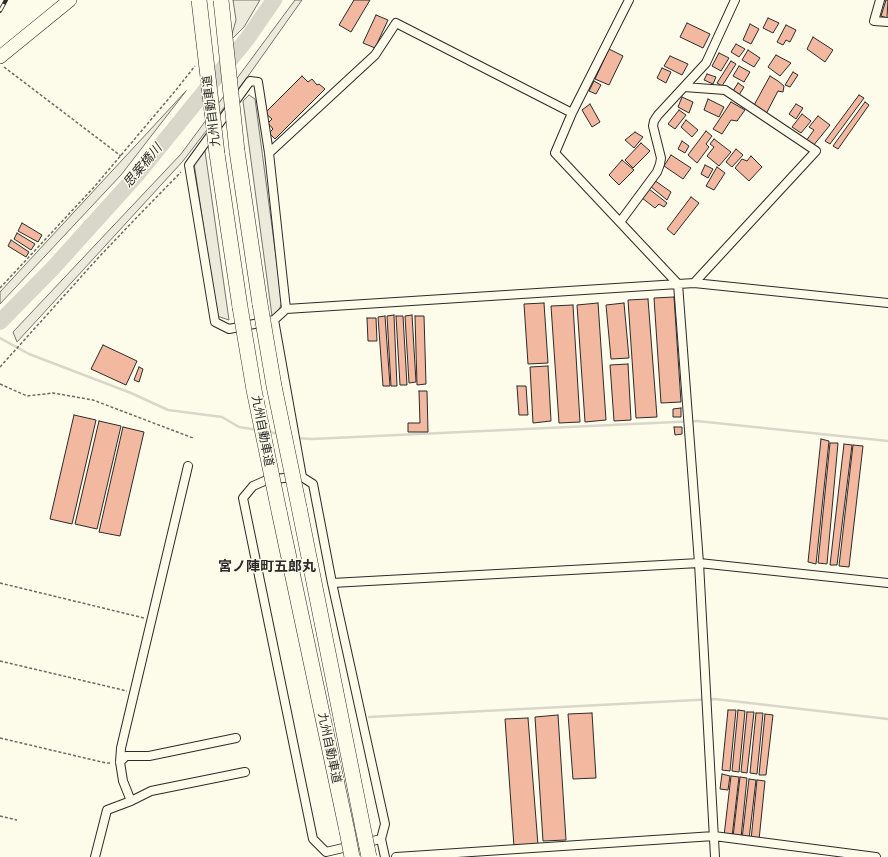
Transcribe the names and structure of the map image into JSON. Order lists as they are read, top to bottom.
{
  "streets": {
    "highway": ["九州自動車道"]
  },
  "districts": ["宮ノ陣町五郎丸"],
  "water": ["思案橋川"]
}
